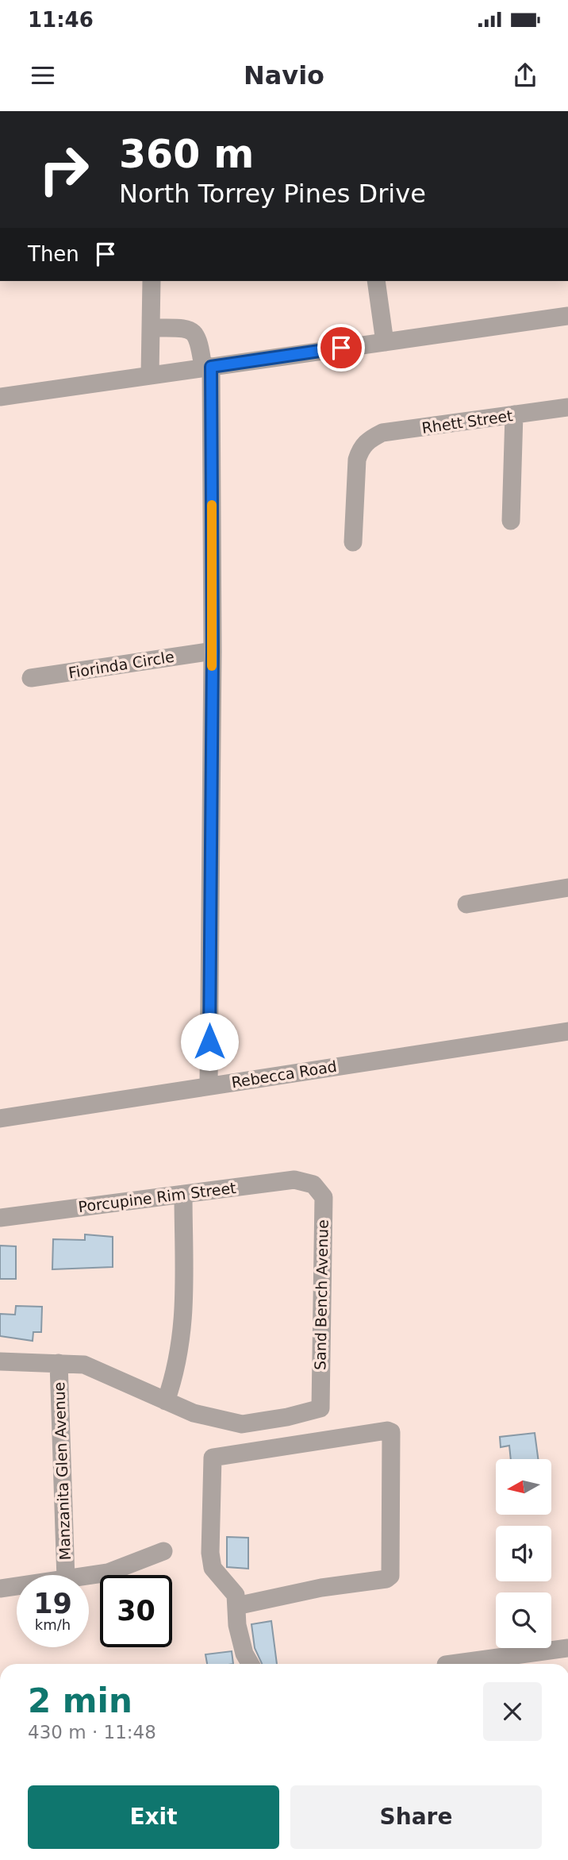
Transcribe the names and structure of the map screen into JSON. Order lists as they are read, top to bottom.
{
  "streets": {
    "street": [
      "Rhett Street",
      "Fiorinda Circle",
      "Rebecca Road",
      "Porcupine Rim Street",
      "Sand Bench Avenue",
      "Manzanita Glen Avenue"
    ]
  },
  "crossings": [
    ["Porcupine Rim Street", "Sand Bench Avenue"]
  ],
  "north": "left",
  "page": {
    "status": "11:46",
    "header": "Navio",
    "turn": ["360 m", "North Torrey Pines Drive"],
    "then": "Then",
    "speed": "19 km/h",
    "limit": "30",
    "heading": ["2 min", "430 m · 11:48"],
    "buttons": ["Exit", "Share"]
  }
}
